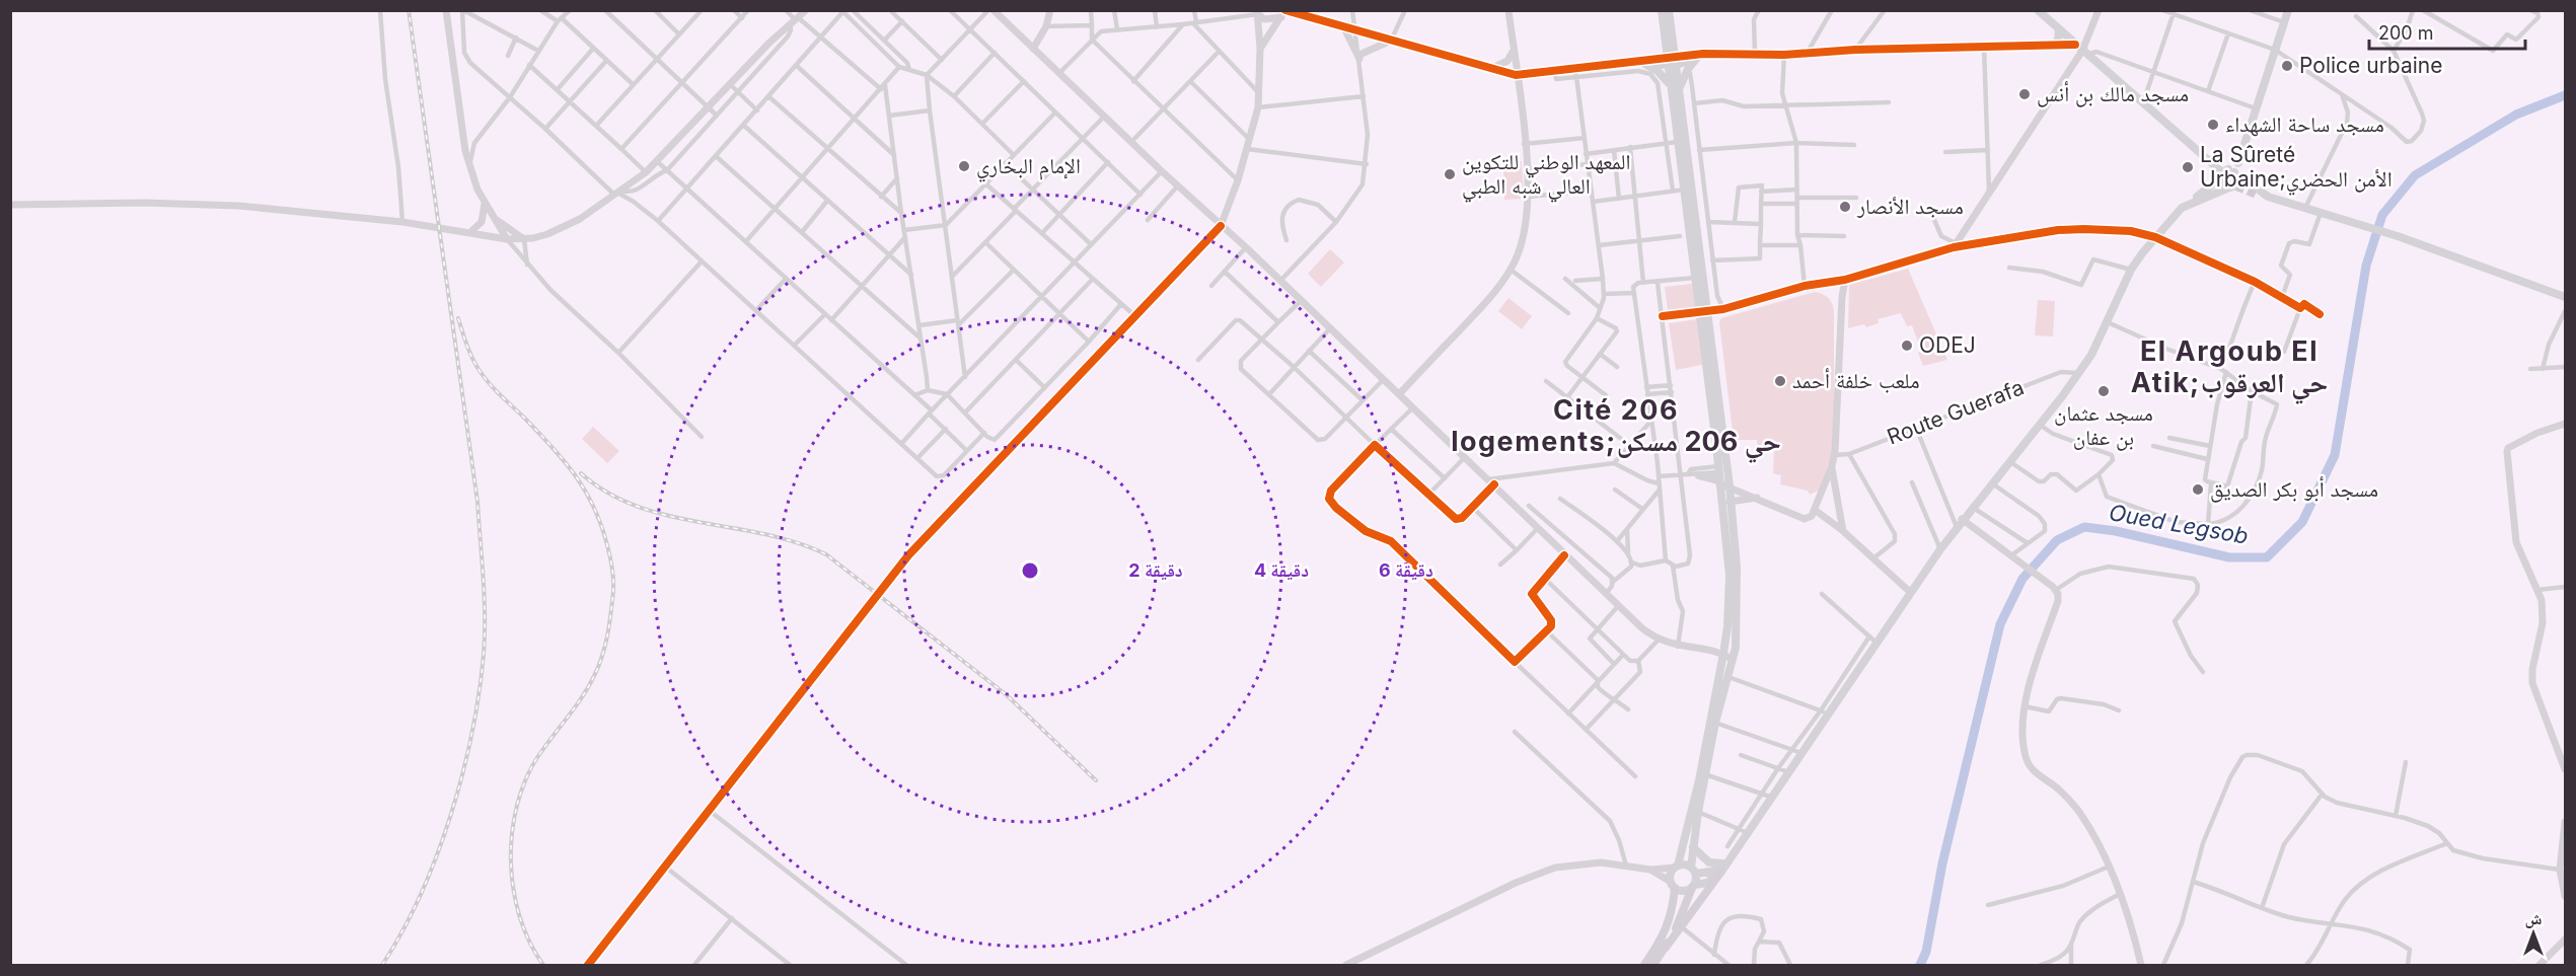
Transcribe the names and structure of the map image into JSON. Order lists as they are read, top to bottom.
{
  "streets": {
    "street": ["Route Guerafa"]
  },
  "districts": ["El Argoub El Atik;حي العرقوب", "Cité 206 logements;حي 206 مسكن"],
  "water": ["Oued Legsob"],
  "places": [
    "Police urbaine",
    "مسجد مالك بن أنس",
    "مسجد ساحة الشهداء",
    "الإمام البخاري",
    "La Sûreté Urbaine;الأمن الحضري",
    "المعهد الوطني للتكوين العالي شبه الطبي",
    "مسجد الأنصار",
    "ODEJ",
    "ملعب خلفة أحمد",
    "مسجد عثمان بن عفان",
    "مسجد أبو بكر الصديق"
  ],
  "scale_bar": "200 m",
  "north": "top",
  "rings": ["2 دقيقة", "4 دقيقة", "6 دقيقة"]
}
